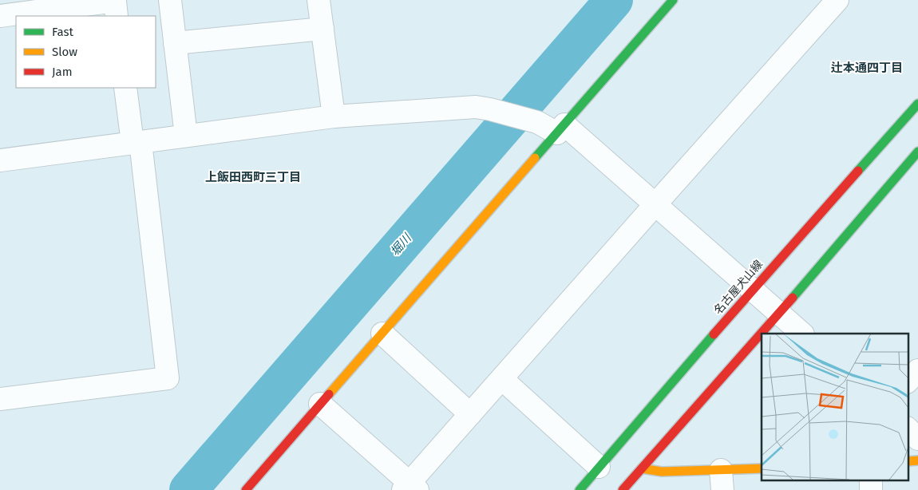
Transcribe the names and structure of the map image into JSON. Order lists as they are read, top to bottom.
{
  "streets": {
    "main road": ["名古屋犬山線"]
  },
  "districts": ["辻本通四丁目", "上飯田西町三丁目"],
  "water": ["堀川"],
  "legend": ["Fast", "Slow", "Jam"]
}
